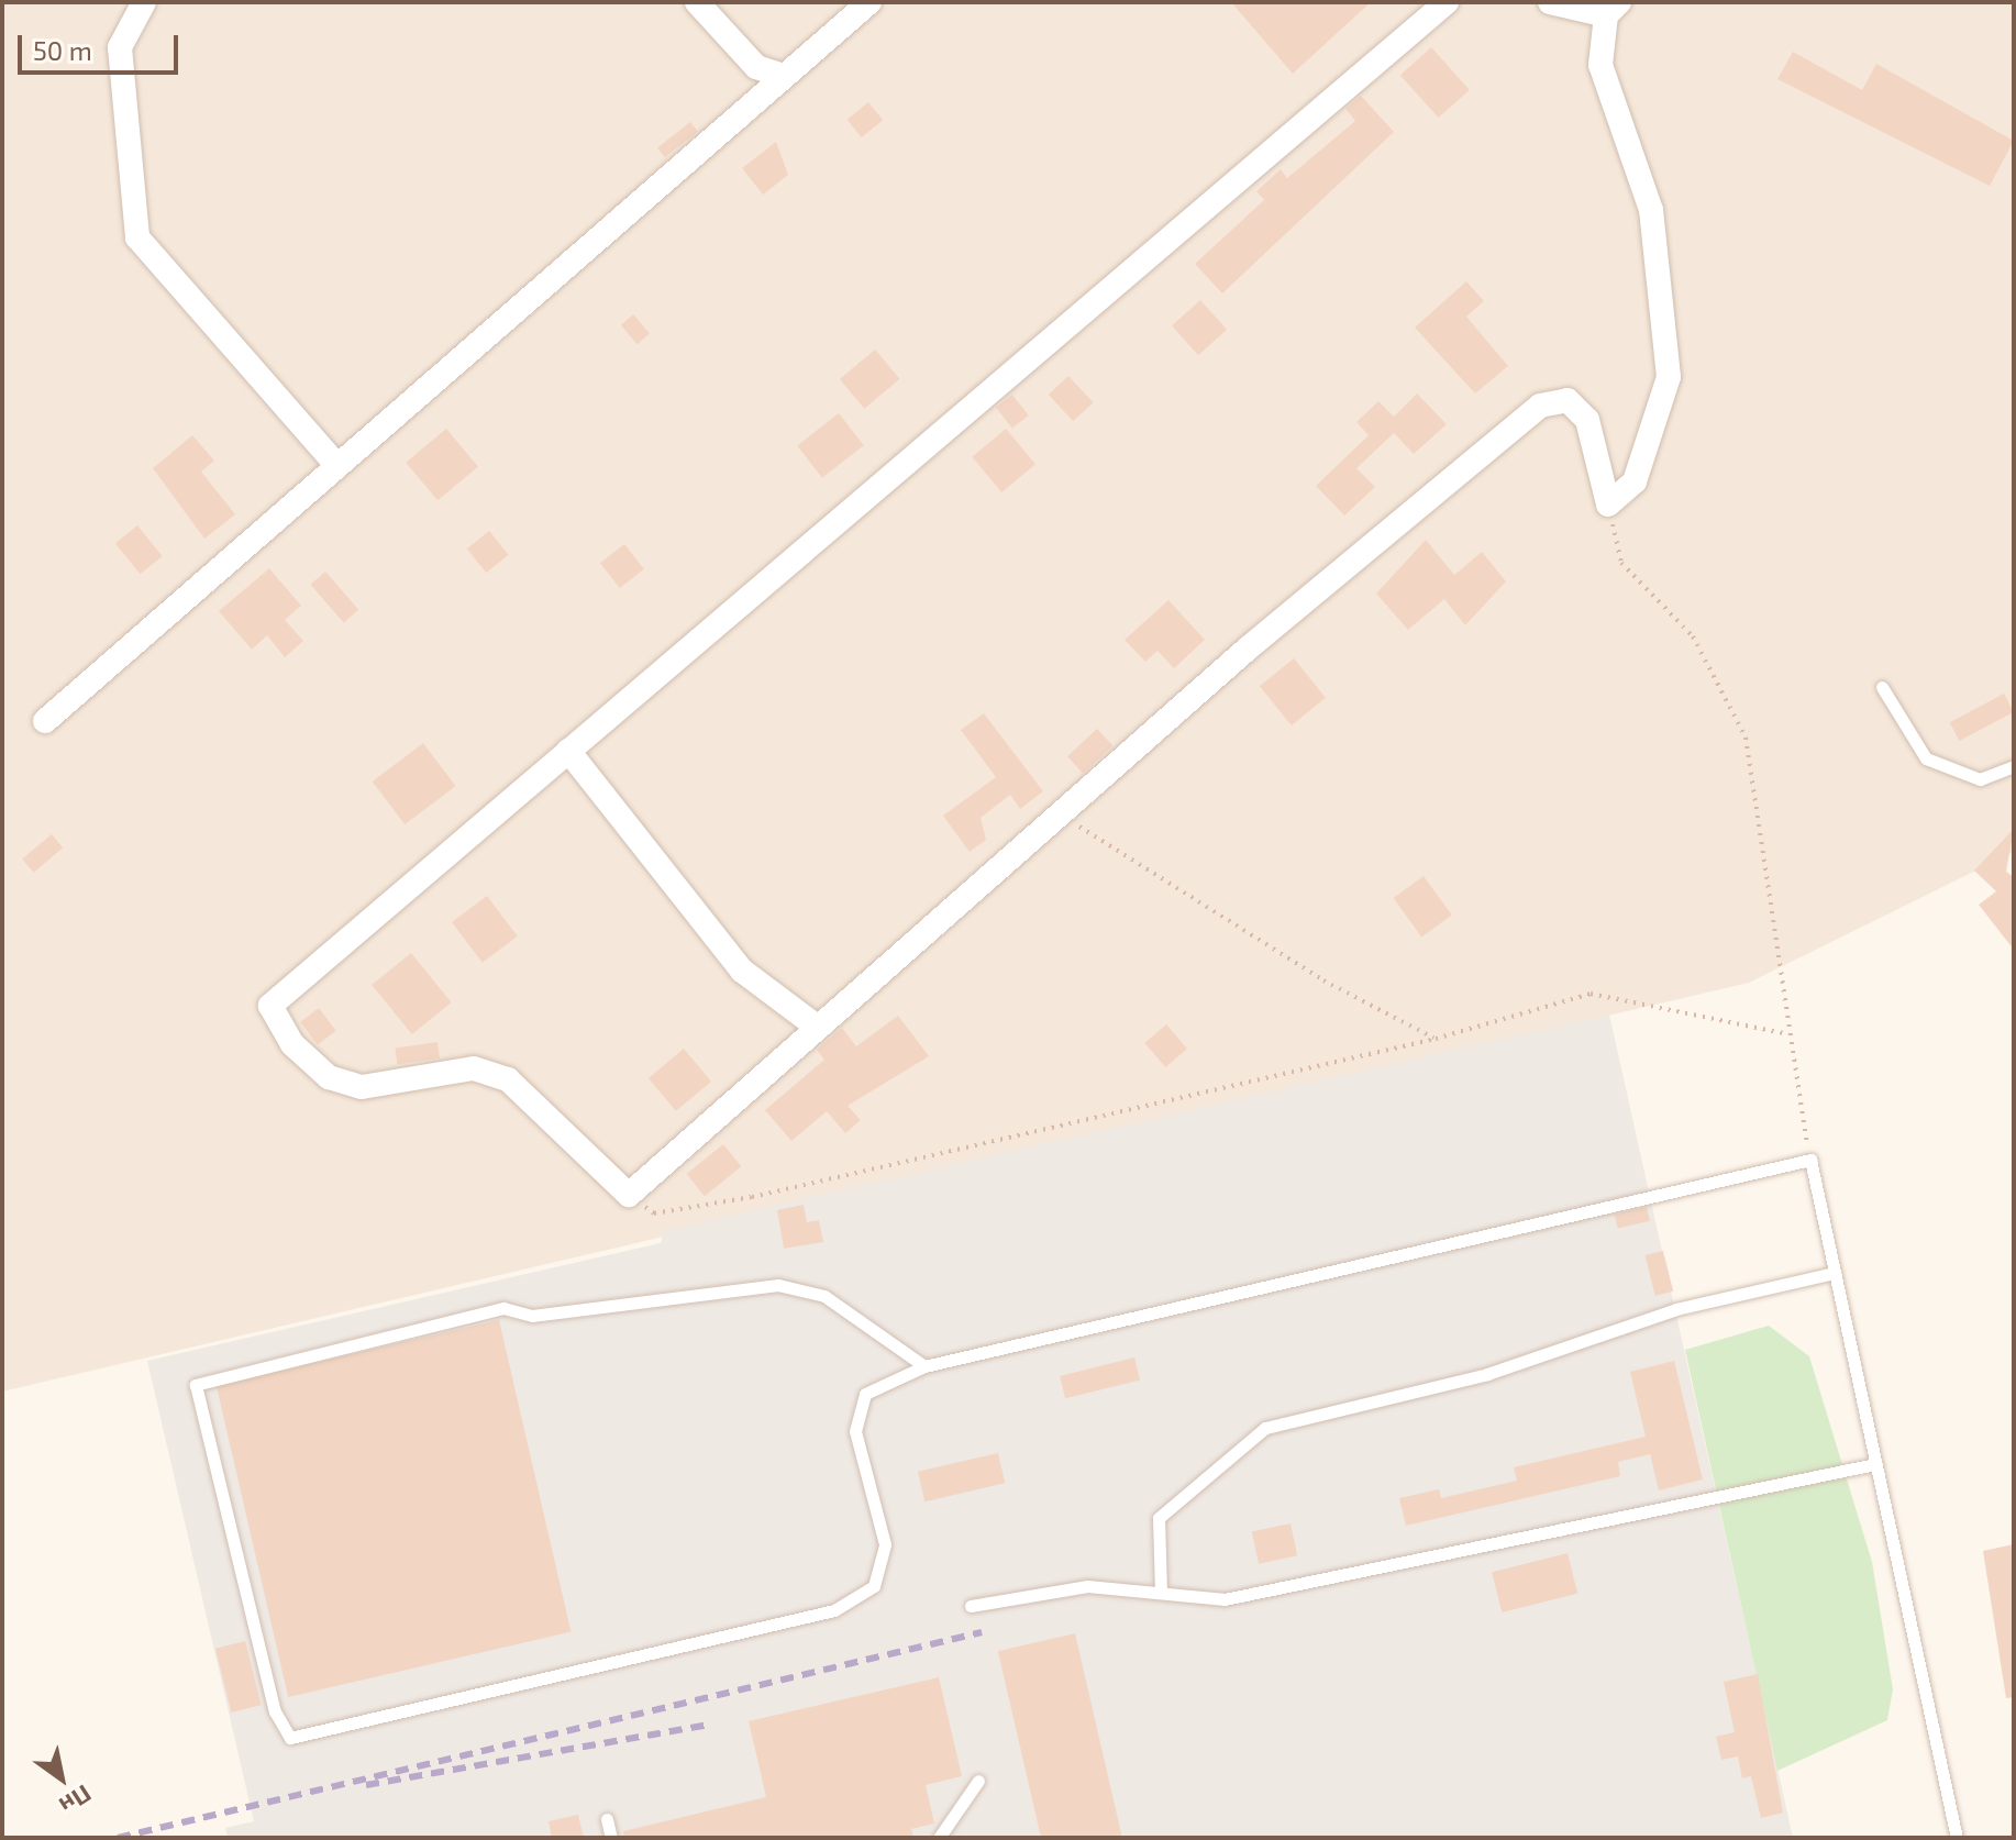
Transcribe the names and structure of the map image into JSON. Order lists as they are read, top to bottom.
{
  "scale_bar": "50 m",
  "north": "bottom right"
}
